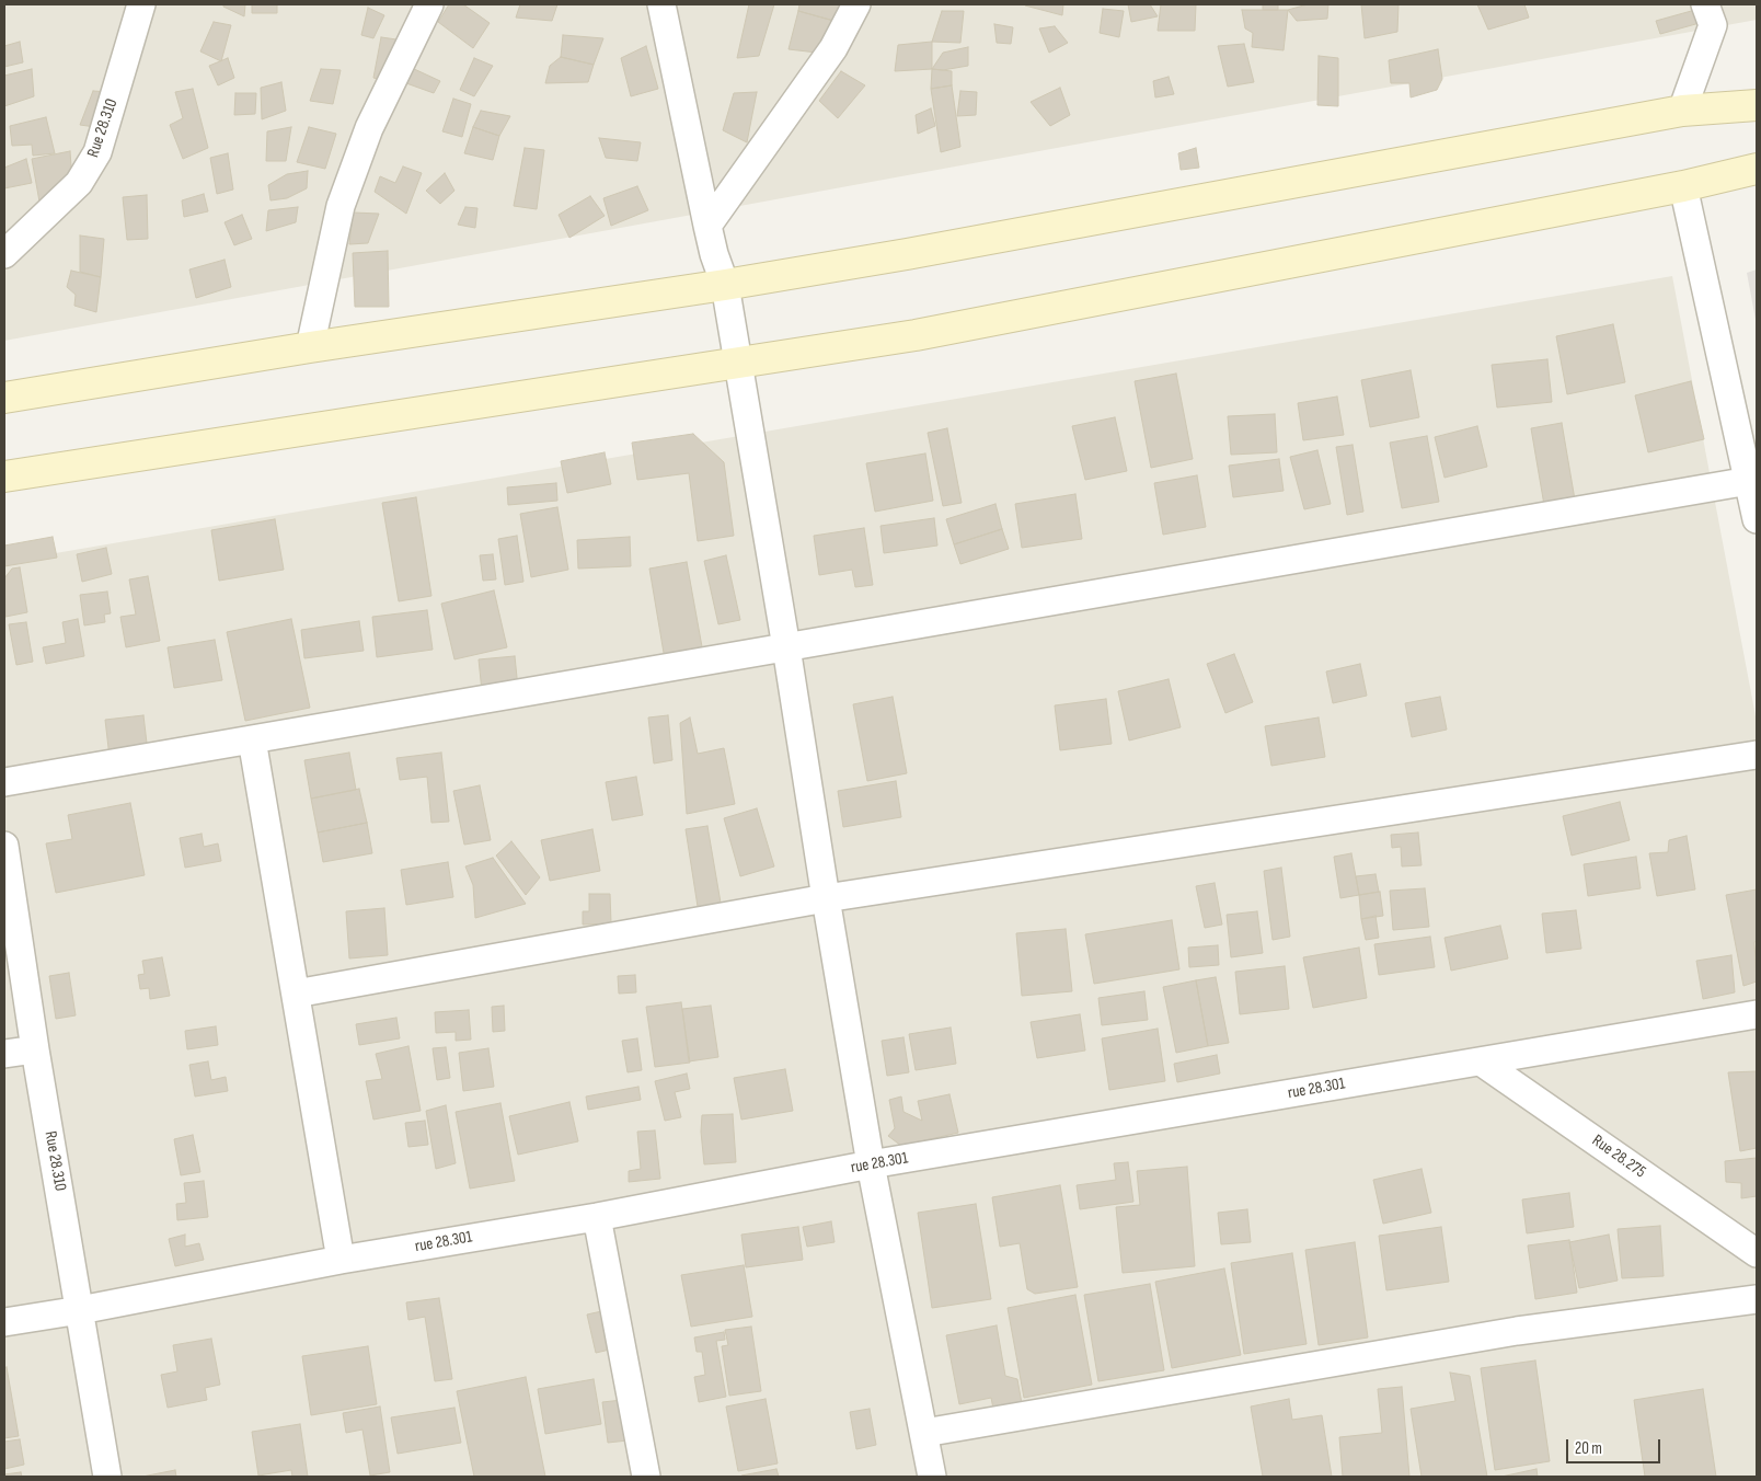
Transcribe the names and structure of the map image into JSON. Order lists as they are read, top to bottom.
{
  "streets": {
    "street": ["Rue 28.310", "rue 28.301", "Rue 28.275"]
  },
  "crossings": [
    ["Rue 28.310", "rue 28.301"],
    ["rue 28.301", "Rue 28.275"]
  ],
  "scale_bar": "20 m"
}
